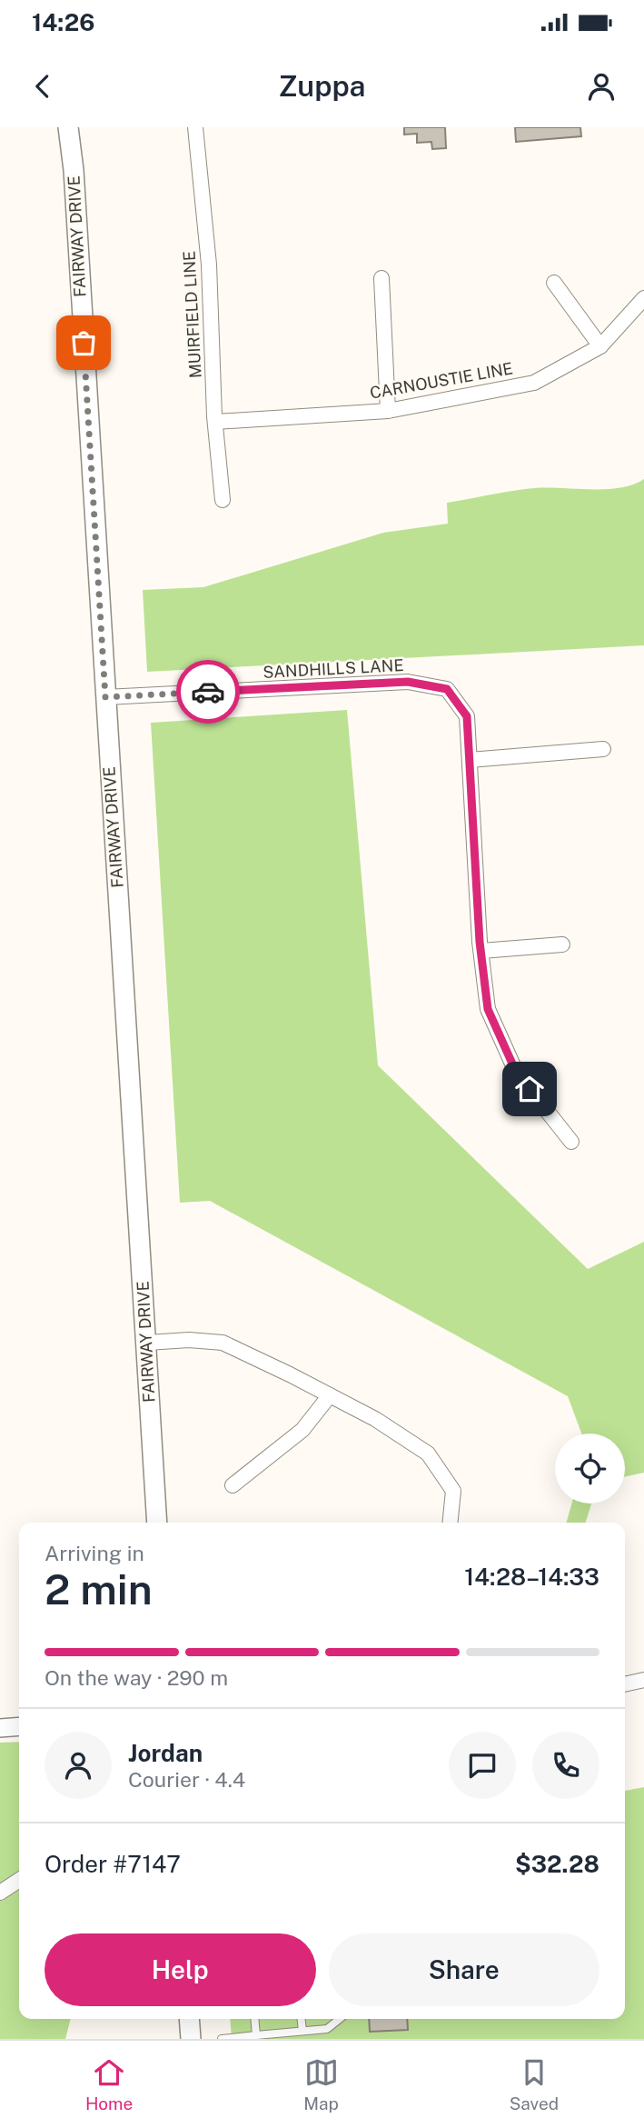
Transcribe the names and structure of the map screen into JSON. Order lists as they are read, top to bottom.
{
  "streets": {
    "main road": ["FAIRWAY DRIVE"],
    "street": ["MUIRFIELD LINE", "CARNOUSTIE LINE", "SANDHILLS LANE"]
  },
  "crossings": [
    ["FAIRWAY DRIVE", "SANDHILLS LANE"],
    ["MUIRFIELD LINE", "CARNOUSTIE LINE"]
  ],
  "page": {
    "status": "14:26",
    "header": "Zuppa",
    "heading": ["2 min", "Arriving in", "14:28–14:33"],
    "panel": [
      "Jordan",
      "Courier · 4.4",
      "Order #7147",
      "$32.28"
    ],
    "bar": "On the way · 290 m",
    "buttons": ["Help", "Share"],
    "tabs": ["Home", "Map", "Saved"]
  }
}
